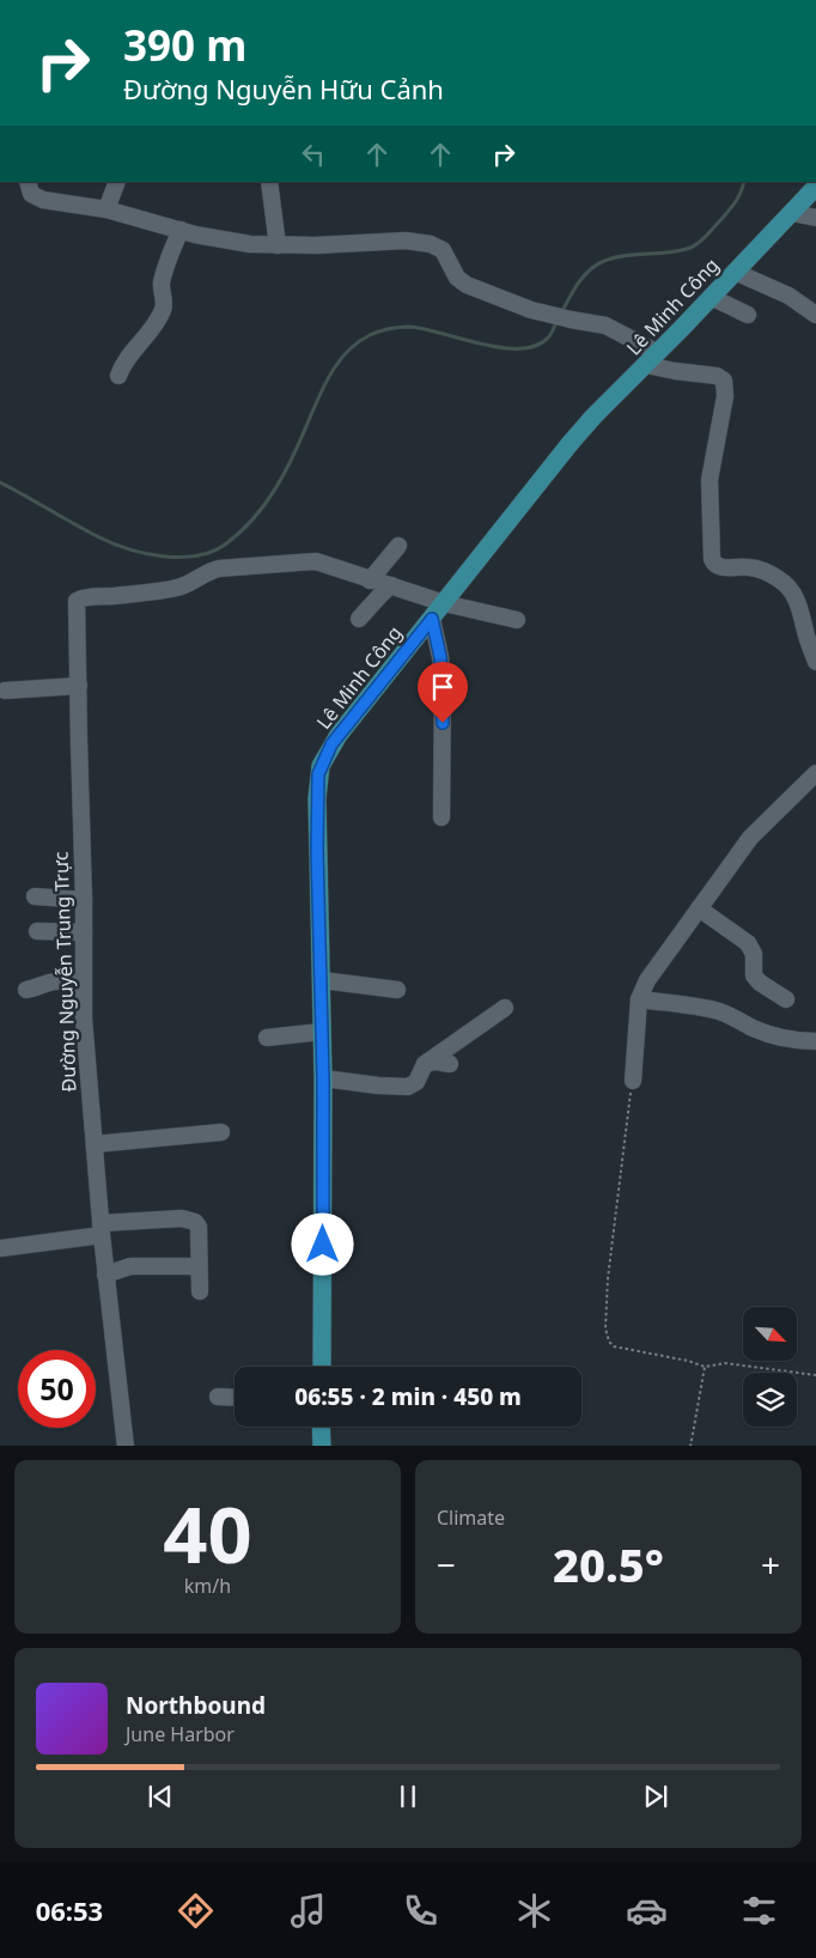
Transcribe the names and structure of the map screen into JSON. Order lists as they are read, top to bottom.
{
  "streets": {
    "main road": ["Lê Minh Công"],
    "street": ["Đường Nguyễn Trung Trực"]
  },
  "north": "bottom right",
  "page": {
    "turn": ["390 m", "Đường Nguyễn Hữu Cảnh"],
    "limit": "50",
    "trip": "06:55 · 2 min · 450 m",
    "tile": [
      ["40", "km/h"],
      "Climate"
    ],
    "heat": ["−", "20.5°", "+"],
    "song": ["Northbound", "June Harbor"],
    "tabs": "06:53"
  }
}
